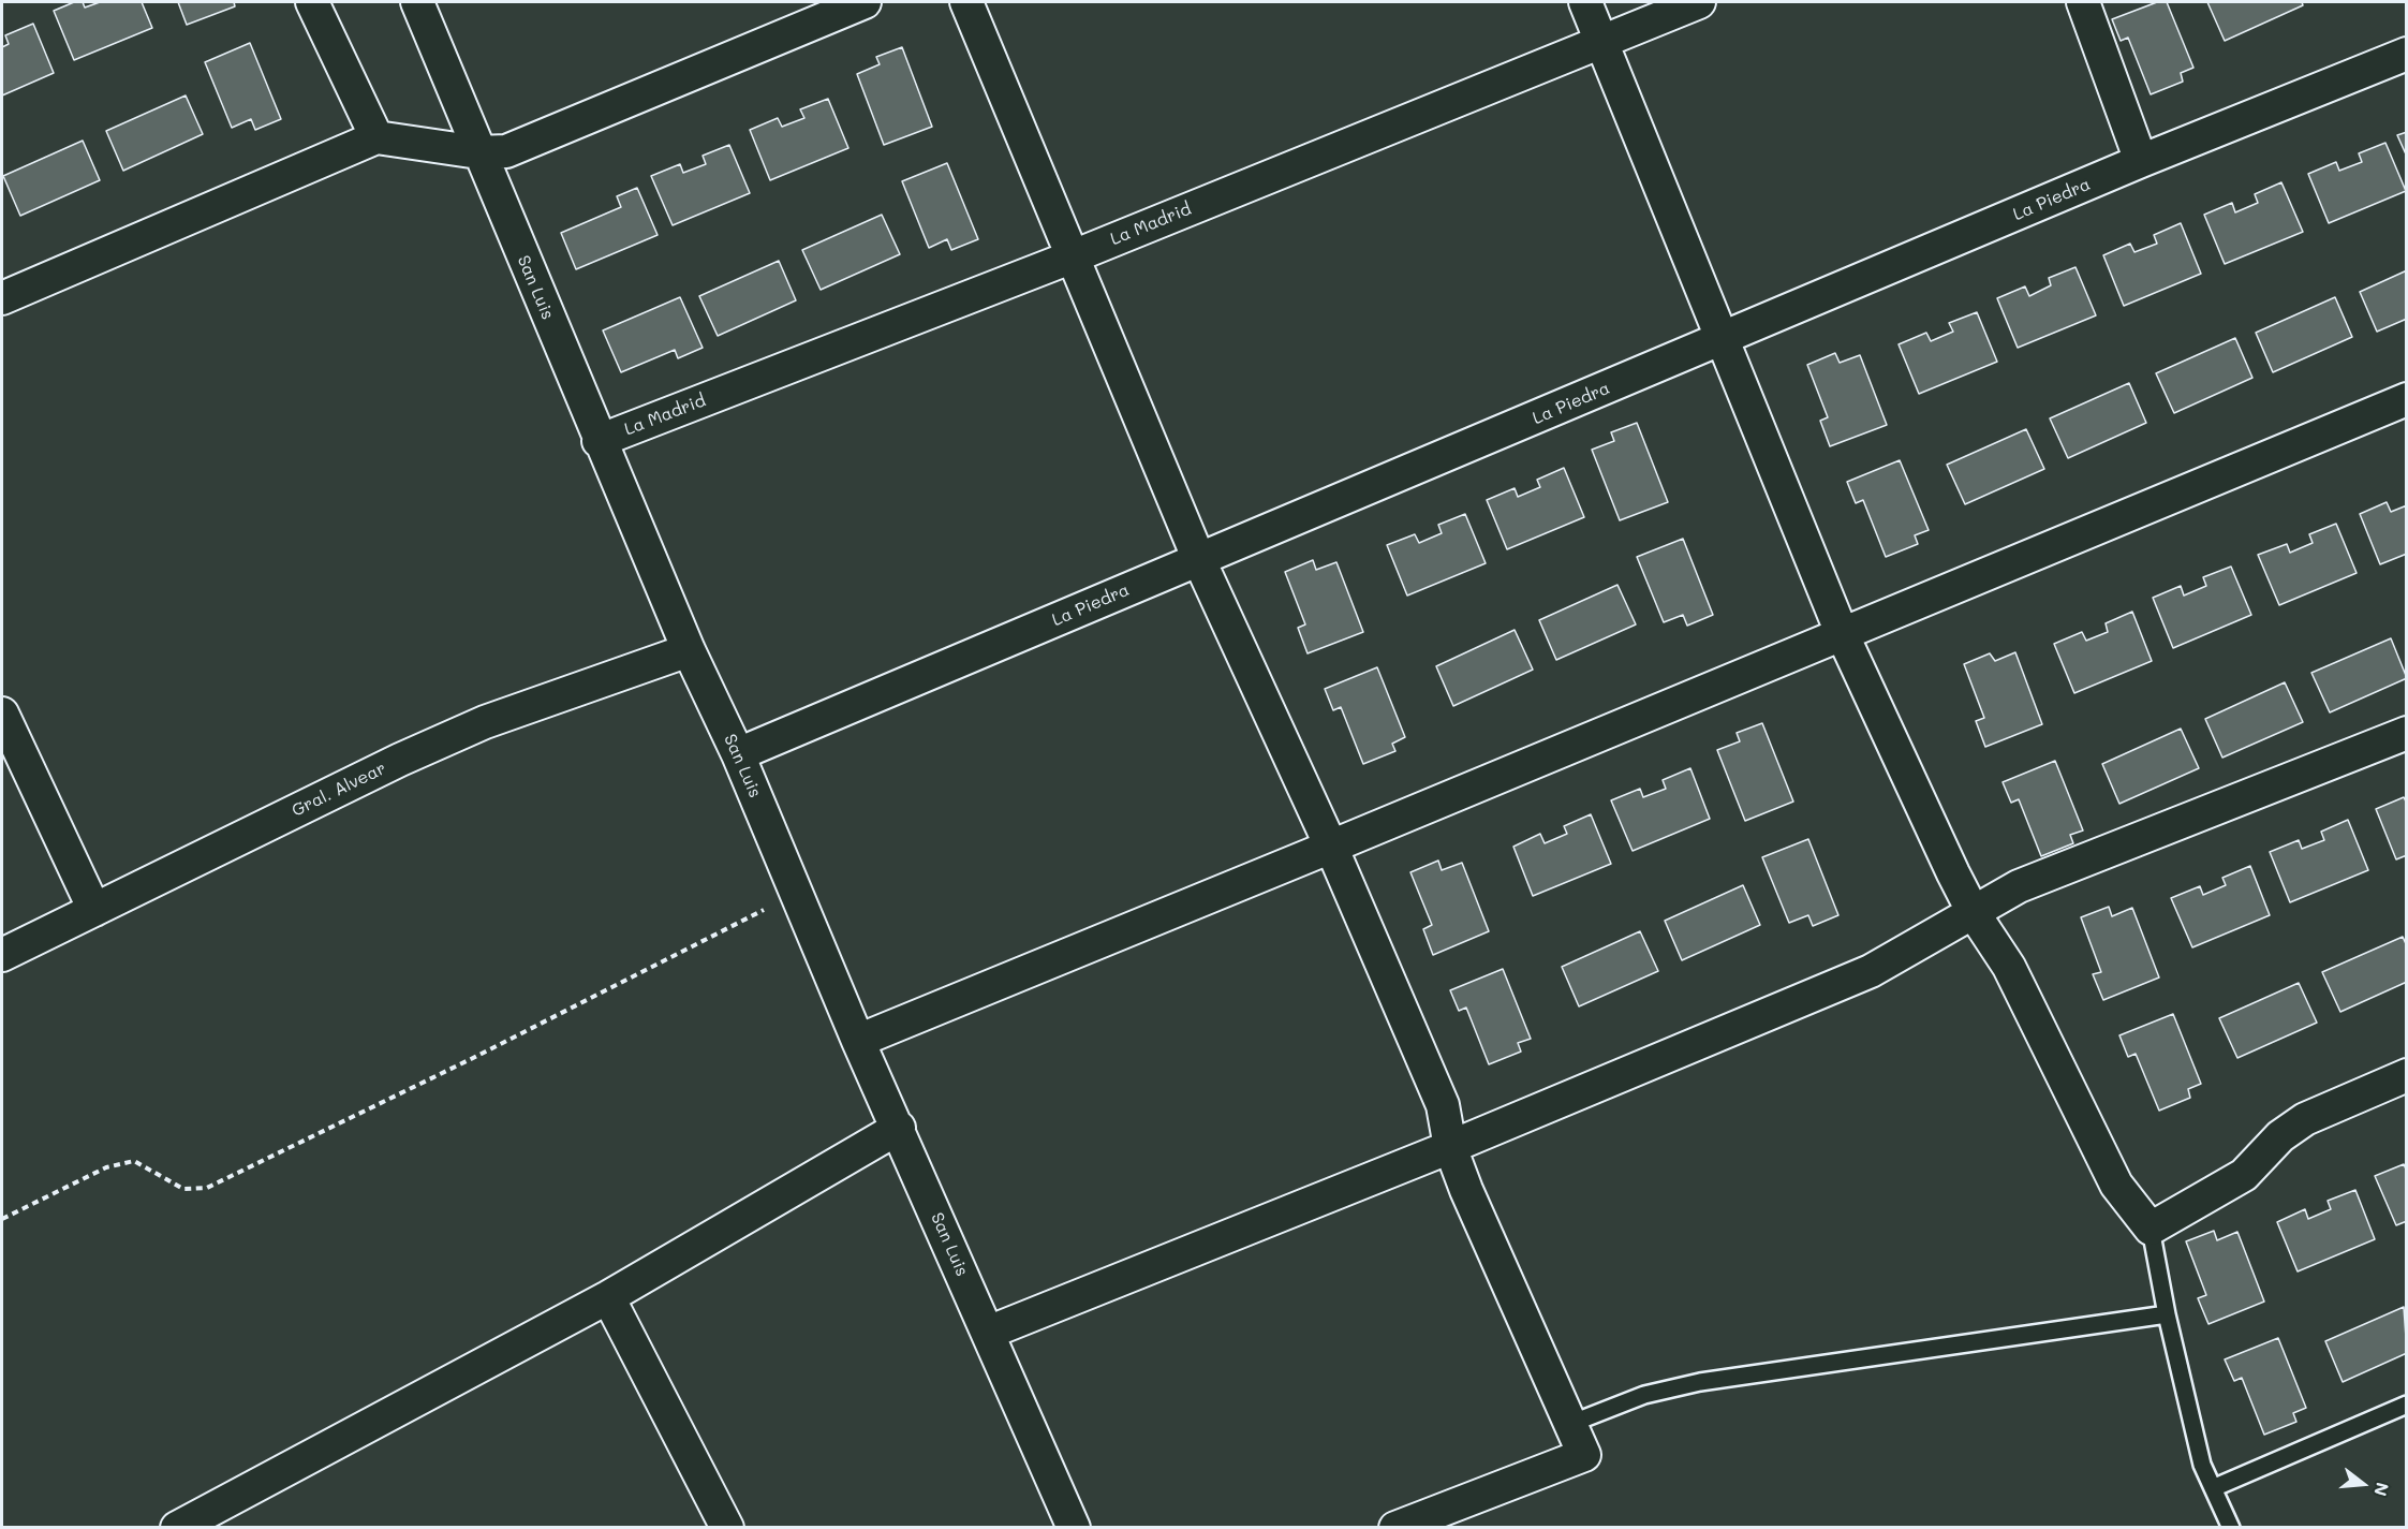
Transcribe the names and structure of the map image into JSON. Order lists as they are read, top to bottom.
{
  "streets": {
    "street": [
      "La Piedra",
      "La Madrid",
      "San Luis",
      "Gral. Alvear"
    ]
  },
  "crossings": [
    ["La Piedra", "San Luis"],
    ["La Madrid", "San Luis"],
    ["San Luis", "Gral. Alvear"]
  ],
  "north": "right"
}
